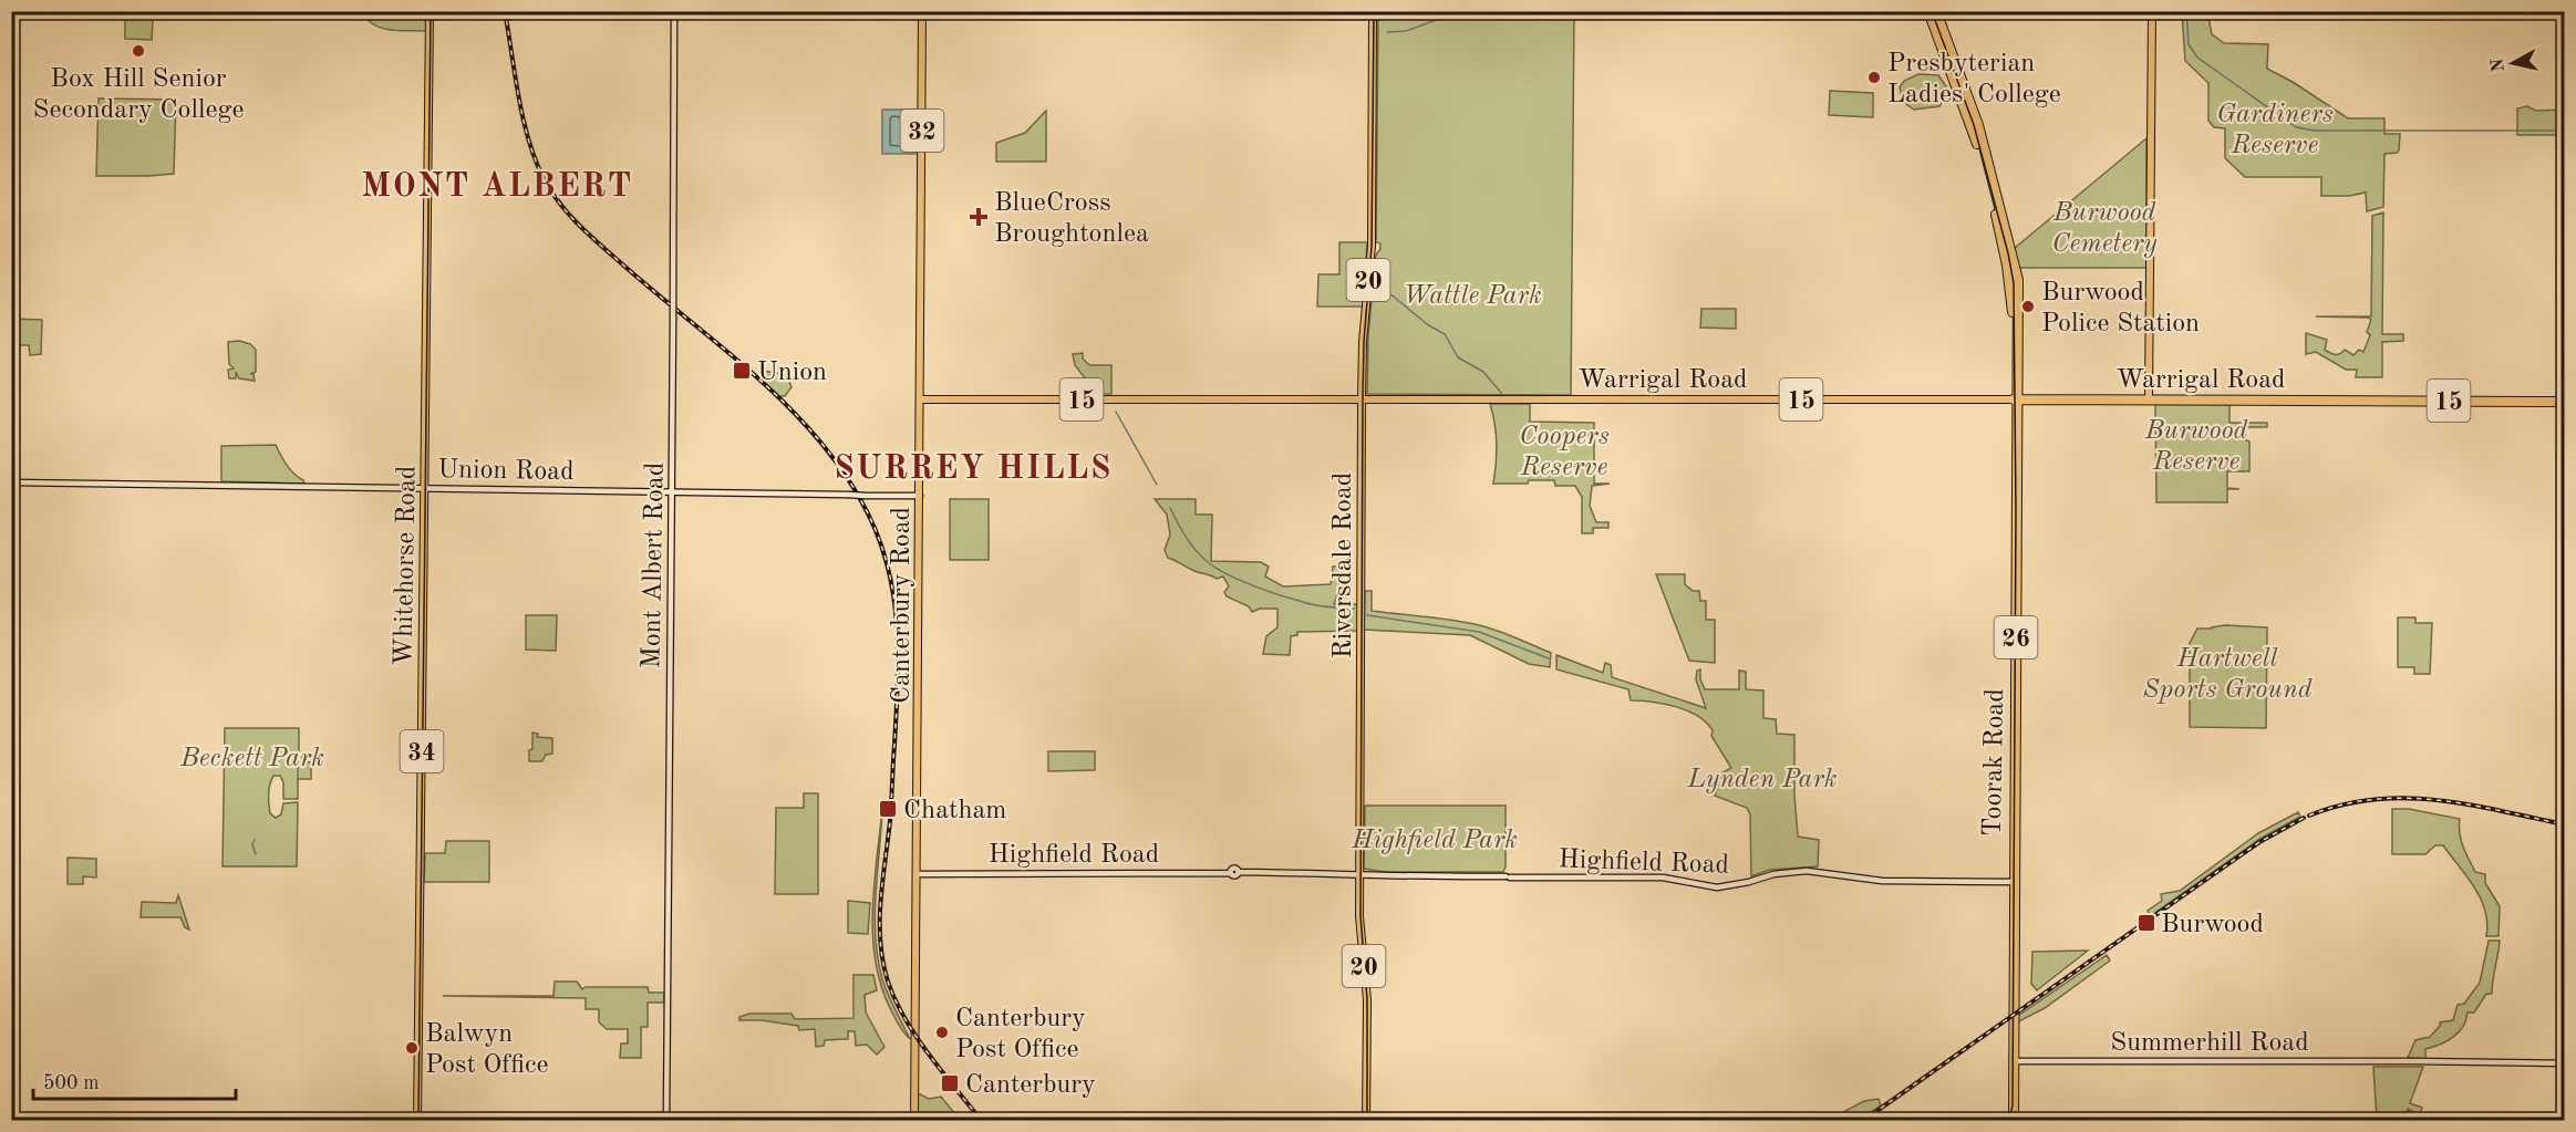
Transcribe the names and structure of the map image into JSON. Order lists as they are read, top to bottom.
{
  "streets": {
    "highway": [
      "Warrigal Road",
      "15",
      "26",
      "Toorak Road"
    ],
    "main road": [
      "32",
      "20",
      "Union Road",
      "Whitehorse Road",
      "Mont Albert Road",
      "Riversdale Road",
      "Canterbury Road",
      "34",
      "Highfield Road",
      "Summerhill Road"
    ]
  },
  "crossings": [
    ["Warrigal Road", "Riversdale Road"],
    ["Warrigal Road", "Canterbury Road"],
    ["Warrigal Road", "26"],
    ["Warrigal Road", "Toorak Road"],
    ["Union Road", "Whitehorse Road"],
    ["Union Road", "Mont Albert Road"],
    ["Union Road", "Canterbury Road"],
    ["Riversdale Road", "Highfield Road"],
    ["Canterbury Road", "Highfield Road"],
    ["26", "Toorak Road"],
    ["Toorak Road", "Highfield Road"],
    ["Toorak Road", "Summerhill Road"]
  ],
  "districts": ["MONT ALBERT", "SURREY HILLS"],
  "parks": [
    "Gardiners Reserve",
    "Burwood Cemetery",
    "Wattle Park",
    "Burwood Reserve",
    "Coopers Reserve",
    "Hartwell Sports Ground",
    "Beckett Park",
    "Lynden Park",
    "Highfield Park"
  ],
  "places": {
    "other": [
      "Box Hill Senior Secondary College",
      "Presbyterian Ladies' College",
      "Burwood Police Station",
      "Canterbury Post Office",
      "Balwyn Post Office"
    ],
    "health": ["BlueCross Broughtonlea"],
    "transit": [
      "Union",
      "Chatham",
      "Burwood",
      "Canterbury"
    ]
  },
  "scale_bar": "500 m",
  "north": "left"
}
